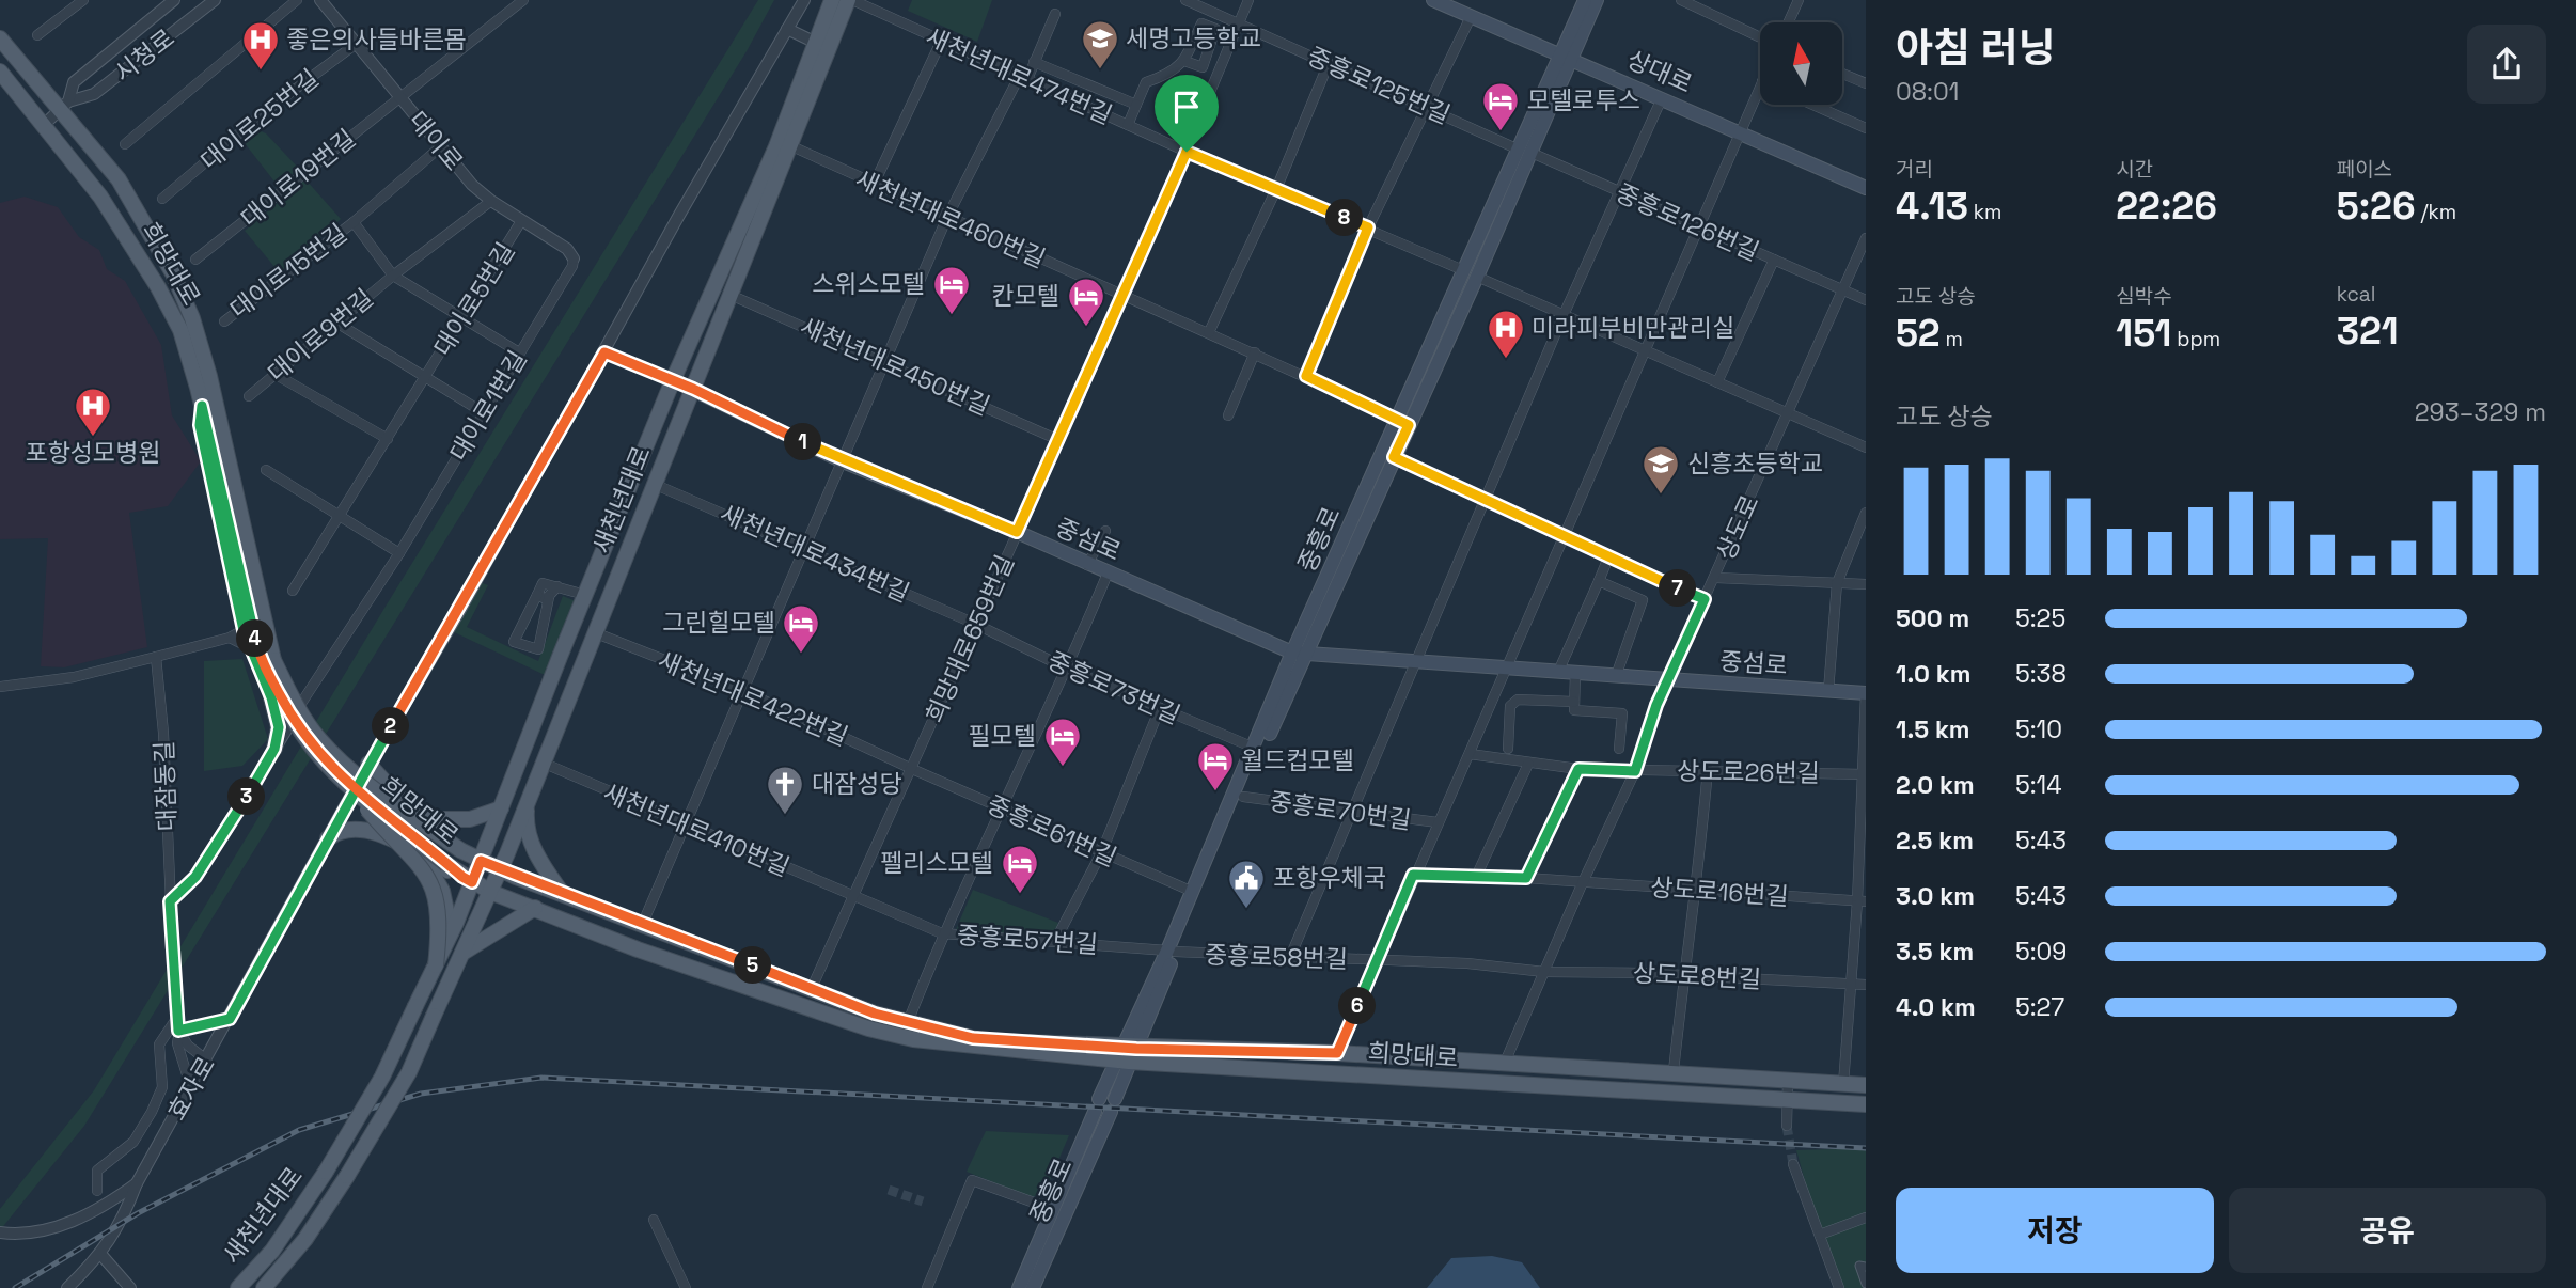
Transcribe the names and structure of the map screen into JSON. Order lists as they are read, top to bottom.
{
  "streets": {
    "main road": [
      "상대로",
      "희망대로",
      "새천년대로",
      "중섬로",
      "중흥로"
    ],
    "street": [
      "시청로",
      "새천년대로474번길",
      "중흥로125번길",
      "대이로25번길",
      "대이로",
      "대이로19번길",
      "새천년대로460번길",
      "중흥로126번길",
      "대이로15번길",
      "대이로5번길",
      "대이로9번길",
      "새천년대로450번길",
      "대이로1번길",
      "상도로",
      "새천년대로434번길",
      "희망대로659번길",
      "중흥로73번길",
      "새천년대로422번길",
      "상도로26번길",
      "대잠동길",
      "중흥로70번길",
      "새천년대로410번길",
      "중흥로61번길",
      "상도로16번길",
      "중흥로57번길",
      "중흥로58번길",
      "상도로8번길",
      "효자로"
    ]
  },
  "crossings": [
    ["시청로", "희망대로"],
    ["상대로", "중흥로"],
    ["새천년대로474번길", "새천년대로"],
    ["새천년대로474번길", "중흥로"],
    ["새천년대로474번길", "희망대로659번길"],
    ["중흥로125번길", "중흥로126번길"],
    ["중흥로125번길", "중흥로"],
    ["중흥로125번길", "희망대로659번길"],
    ["대이로25번길", "대이로"],
    ["대이로", "대이로19번길"],
    ["대이로", "대이로15번길"],
    ["대이로", "대이로5번길"],
    ["대이로", "대이로9번길"],
    ["대이로", "대이로1번길"],
    ["새천년대로460번길", "새천년대로"],
    ["새천년대로460번길", "중흥로"],
    ["새천년대로460번길", "희망대로659번길"],
    ["중흥로126번길", "상도로"],
    ["중흥로126번길", "중흥로"],
    ["희망대로", "새천년대로"],
    ["희망대로", "상도로"],
    ["희망대로", "중흥로"],
    ["희망대로", "희망대로659번길"],
    ["희망대로", "중흥로58번길"],
    ["희망대로", "효자로"],
    ["대이로15번길", "대이로9번길"],
    ["대이로5번길", "대이로9번길"],
    ["대이로5번길", "대이로1번길"],
    ["대이로9번길", "대이로1번길"],
    ["새천년대로450번길", "새천년대로"],
    ["새천년대로450번길", "희망대로659번길"],
    ["새천년대로", "중섬로"],
    ["새천년대로", "새천년대로434번길"],
    ["새천년대로", "새천년대로422번길"],
    ["새천년대로", "새천년대로410번길"],
    ["상도로", "중섬로"],
    ["상도로", "상도로26번길"],
    ["상도로", "상도로16번길"],
    ["상도로", "중흥로58번길"],
    ["상도로", "상도로8번길"],
    ["중섬로", "중흥로"],
    ["중섬로", "희망대로659번길"],
    ["중섬로", "상도로26번길"],
    ["중흥로", "중흥로73번길"],
    ["중흥로", "중흥로70번길"],
    ["중흥로", "중흥로61번길"],
    ["중흥로", "중흥로57번길"],
    ["중흥로", "중흥로58번길"],
    ["새천년대로434번길", "희망대로659번길"],
    ["새천년대로434번길", "중흥로73번길"],
    ["희망대로659번길", "중흥로73번길"],
    ["희망대로659번길", "새천년대로422번길"],
    ["희망대로659번길", "새천년대로410번길"],
    ["희망대로659번길", "중흥로61번길"],
    ["희망대로659번길", "중흥로57번길"],
    ["새천년대로422번길", "중흥로61번길"],
    ["상도로26번길", "중흥로58번길"],
    ["대잠동길", "효자로"],
    ["중흥로70번길", "중흥로58번길"],
    ["새천년대로410번길", "중흥로57번길"],
    ["상도로16번길", "중흥로58번길"],
    ["중흥로57번길", "중흥로58번길"],
    ["중흥로58번길", "상도로8번길"]
  ],
  "places": {
    "school or university": ["세명고등학교", "신흥초등학교"],
    "hospital": ["좋은의사들바른몸", "미라피부비만관리실", "포항성모병원"],
    "hotel": [
      "모텔로투스",
      "스위스모텔",
      "칸모텔",
      "그린힐모텔",
      "필모텔",
      "월드컵모텔",
      "펠리스모텔"
    ],
    "church": ["대잠성당"],
    "public building": ["포항우체국"]
  },
  "north": "top",
  "page": {
    "heading": ["아침 러닝", "08:01"],
    "stats": [
      ["거리", "4.13 km"],
      ["시간", "22:26"],
      ["페이스", "5:26 /km"],
      ["고도 상승", "52 m"],
      ["심박수", "151 bpm"],
      ["kcal", "321"]
    ],
    "pins": [
      "8",
      "1",
      "7",
      "4",
      "2",
      "3",
      "5",
      "6"
    ],
    "chart": ["고도 상승", "293–329 m"],
    "list": [
      {
        "name": "500 m",
        "note": "5:25"
      },
      {
        "name": "1.0 km",
        "note": "5:38"
      },
      {
        "name": "1.5 km",
        "note": "5:10"
      },
      {
        "name": "2.0 km",
        "note": "5:14"
      },
      {
        "name": "2.5 km",
        "note": "5:43"
      },
      {
        "name": "3.0 km",
        "note": "5:43"
      },
      {
        "name": "3.5 km",
        "note": "5:09"
      },
      {
        "name": "4.0 km",
        "note": "5:27"
      }
    ],
    "buttons": ["저장", "공유"]
  }
}
